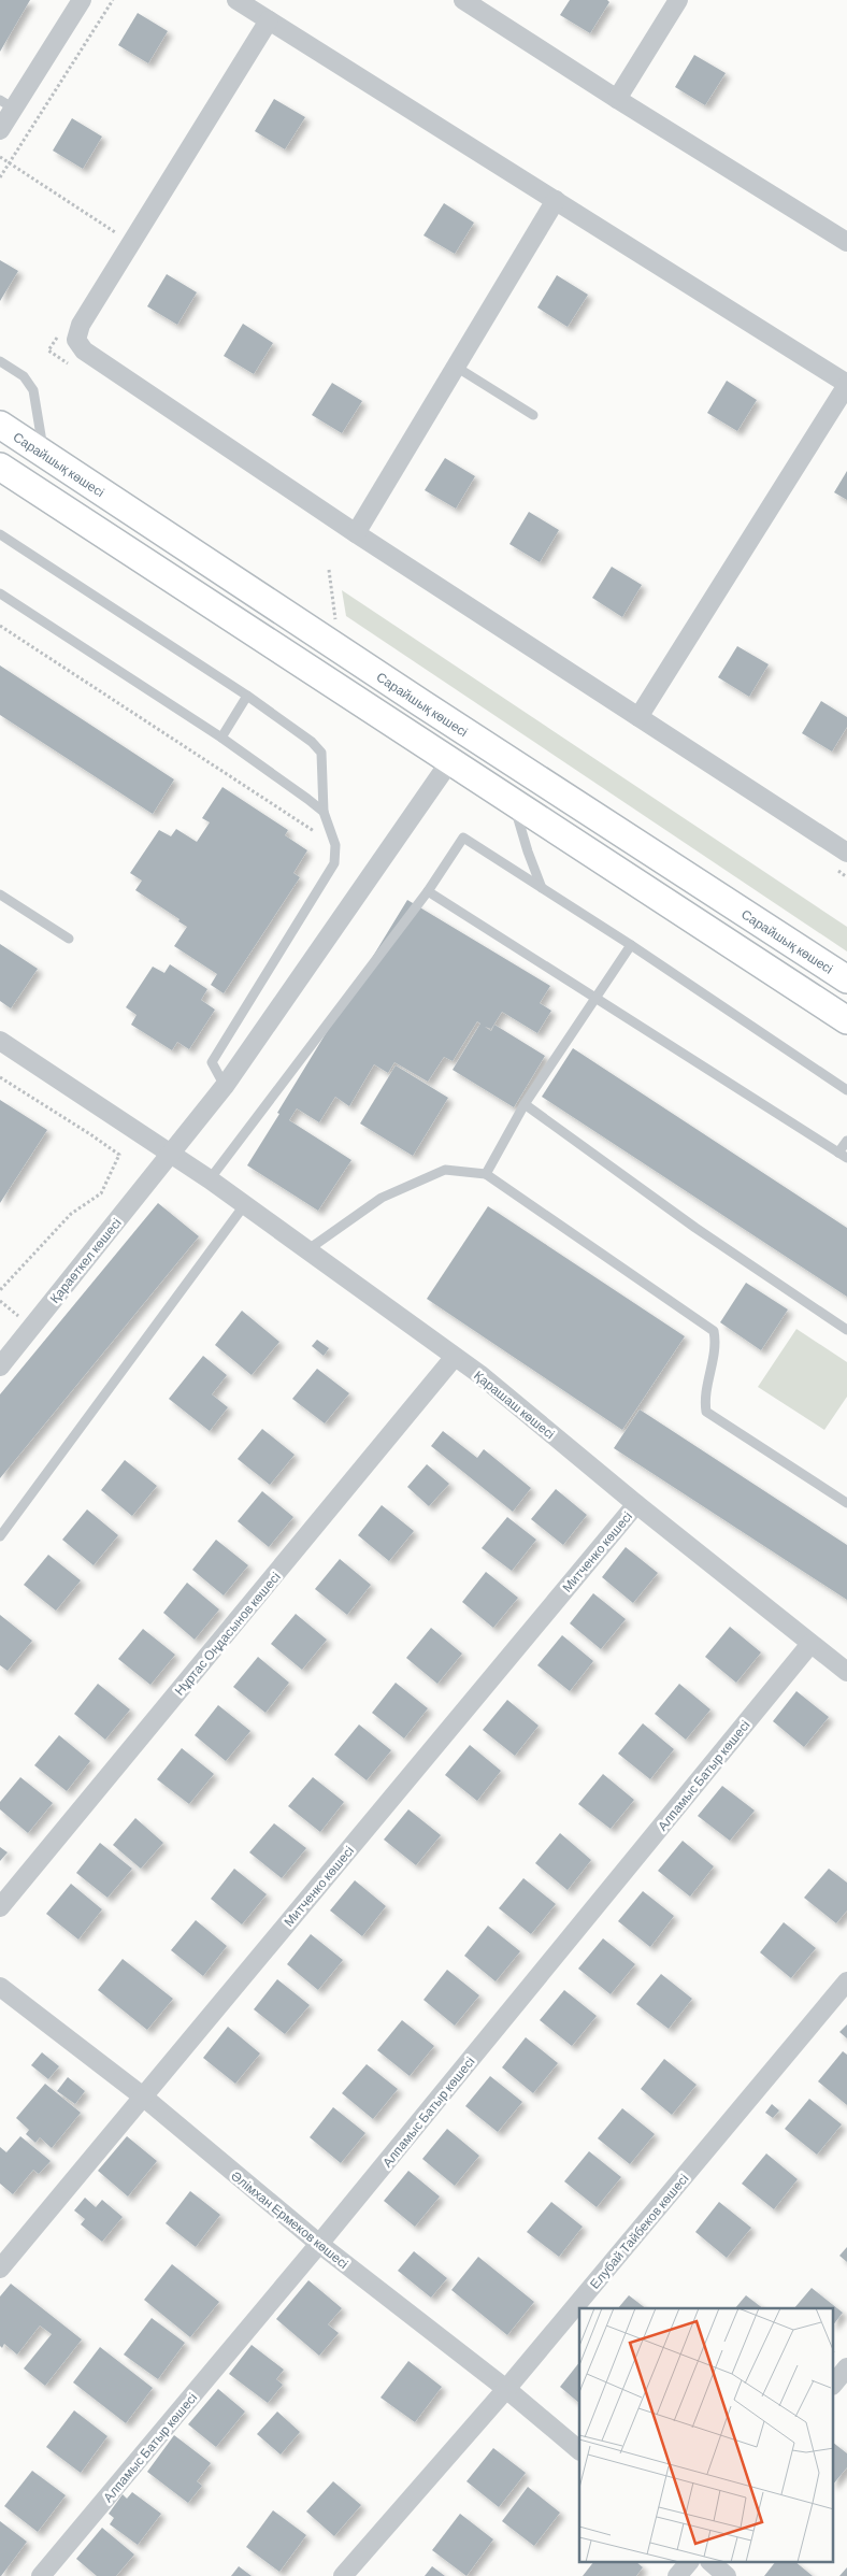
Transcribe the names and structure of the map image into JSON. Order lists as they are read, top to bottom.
{
  "streets": {
    "main road": ["Сарайшық көшесі"],
    "street": [
      "Қараөткел көшесі",
      "Қарашаш көшесі",
      "Митченко көшесі",
      "Нұртас Оңдасынов көшесі",
      "Алпамыс Батыр көшесі",
      "Әлімхан Ермеков көшесі",
      "Елубай Тайбеков көшесі"
    ]
  },
  "crossings": [
    ["Қараөткел көшесі", "Қарашаш көшесі"],
    ["Қарашаш көшесі", "Митченко көшесі"],
    ["Қарашаш көшесі", "Нұртас Оңдасынов көшесі"],
    ["Қарашаш көшесі", "Алпамыс Батыр көшесі"],
    ["Митченко көшесі", "Әлімхан Ермеков көшесі"],
    ["Алпамыс Батыр көшесі", "Әлімхан Ермеков көшесі"],
    ["Әлімхан Ермеков көшесі", "Елубай Тайбеков көшесі"]
  ]
}
